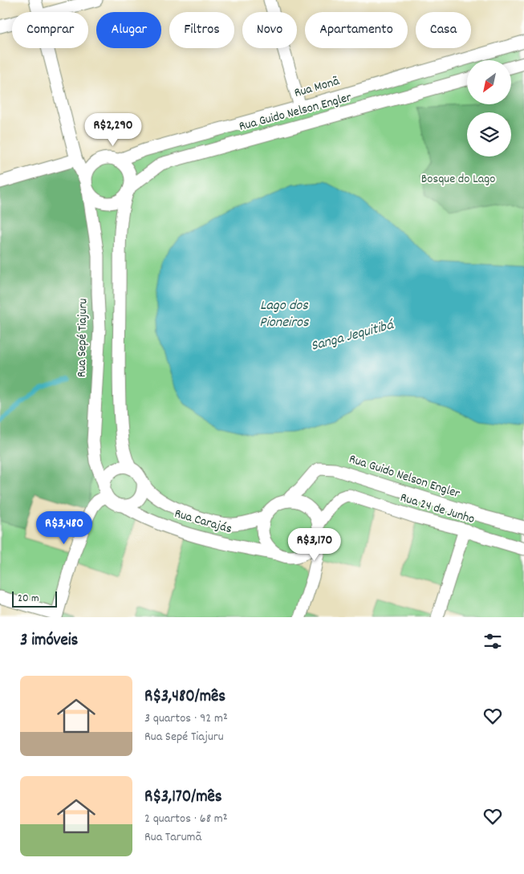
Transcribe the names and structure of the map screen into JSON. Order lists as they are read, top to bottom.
{
  "streets": {
    "street": [
      "Rua Monã",
      "Rua Guido Nelson Engler",
      "Rua Sepé Tiajuru",
      "Rua 24 de Junho",
      "Rua Carajás"
    ]
  },
  "crossings": [
    ["Rua Monã", "Rua Guido Nelson Engler"],
    ["Rua Monã", "Rua Sepé Tiajuru"],
    ["Rua Guido Nelson Engler", "Rua Sepé Tiajuru"],
    ["Rua Guido Nelson Engler", "Rua 24 de Junho"],
    ["Rua Guido Nelson Engler", "Rua Carajás"],
    ["Rua Sepé Tiajuru", "Rua Carajás"],
    ["Rua 24 de Junho", "Rua Carajás"]
  ],
  "water": ["Lago dos Pioneiros", "Sanga Jequitibá"],
  "parks": ["Bosque do Lago"],
  "scale_bar": "20 m",
  "north": "bottom left",
  "page": {
    "chip": [
      "Comprar",
      "Alugar",
      "Filtros",
      "Novo",
      "Apartamento",
      "Casa"
    ],
    "price": ["R$2,290", "R$3,480", "R$3,170"],
    "scale": "20 m",
    "heading": "3 imóveis",
    "list": [
      {
        "name": "R$3,480/mês",
        "note": "3 quartos · 92 m² · Rua Sepé Tiajuru"
      },
      {
        "name": "R$3,170/mês",
        "note": "2 quartos · 68 m² · Rua Tarumã"
      }
    ]
  }
}
